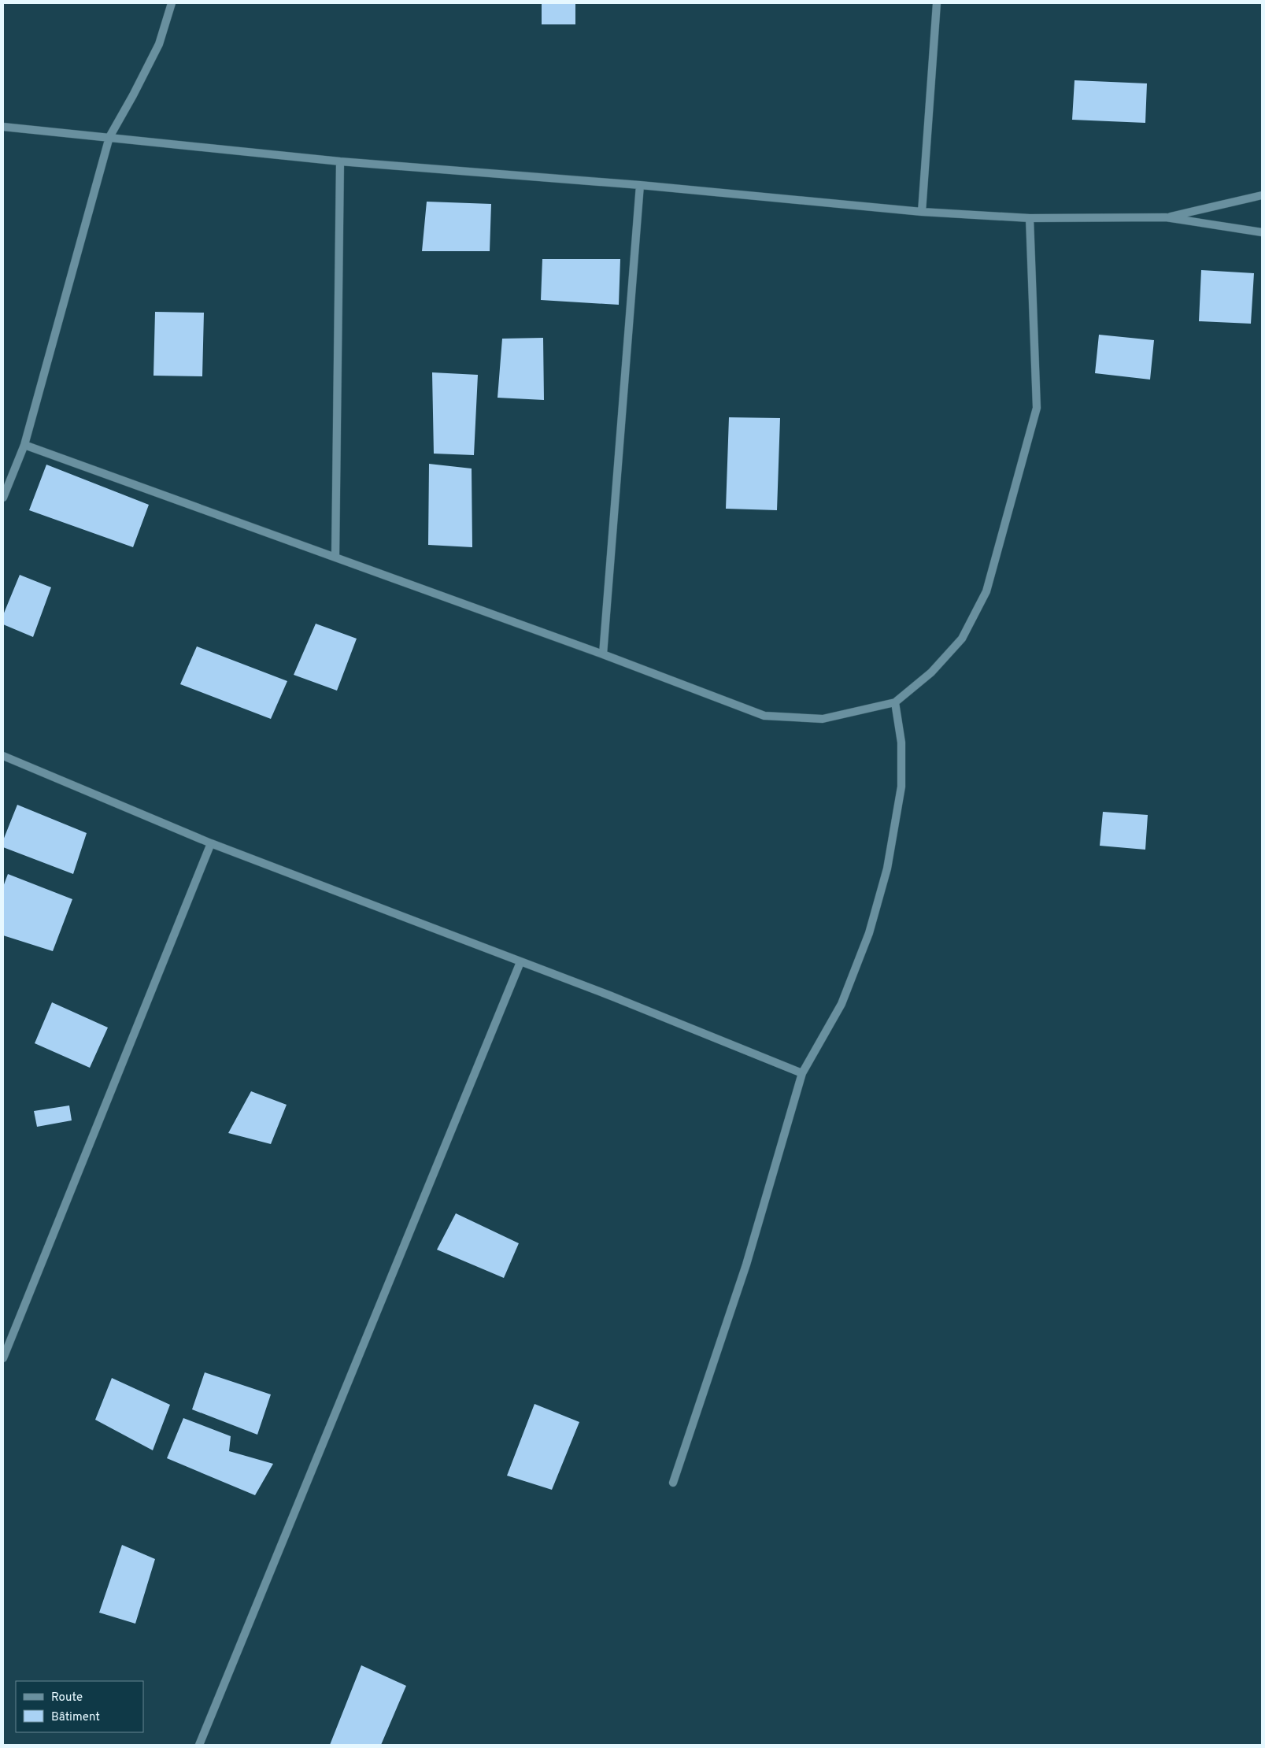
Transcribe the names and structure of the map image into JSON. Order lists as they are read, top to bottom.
{
  "legend": ["Route", "Bâtiment"]
}
